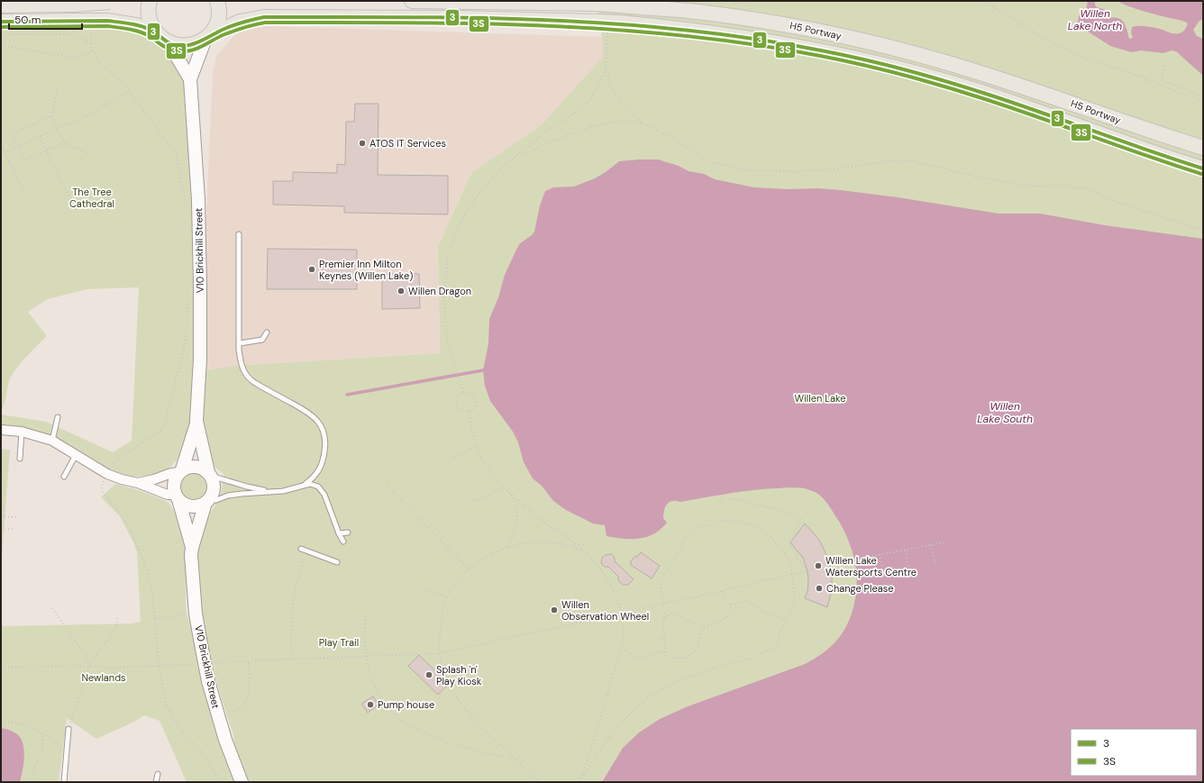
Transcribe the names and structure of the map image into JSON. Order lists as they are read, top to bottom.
{
  "streets": {
    "main road": ["H5 Portway"],
    "street": ["V10 Brickhill Street"]
  },
  "crossings": [
    ["H5 Portway", "V10 Brickhill Street"]
  ],
  "water": ["Willen Lake North", "Willen Lake South"],
  "parks": [
    "The Tree Cathedral",
    "Willen Lake",
    "Play Trail",
    "Newlands"
  ],
  "places": [
    "ATOS IT Services",
    "Premier Inn Milton Keynes (Willen Lake)",
    "Willen Dragon",
    "Willen Lake Watersports Centre",
    "Change Please",
    "Willen Observation Wheel",
    "Splash 'n' Play Kiosk",
    "Pump house"
  ],
  "lines": ["transit line 3", "transit line 3S"],
  "legend": ["3", "3S"],
  "scale_bar": "50 m"
}
